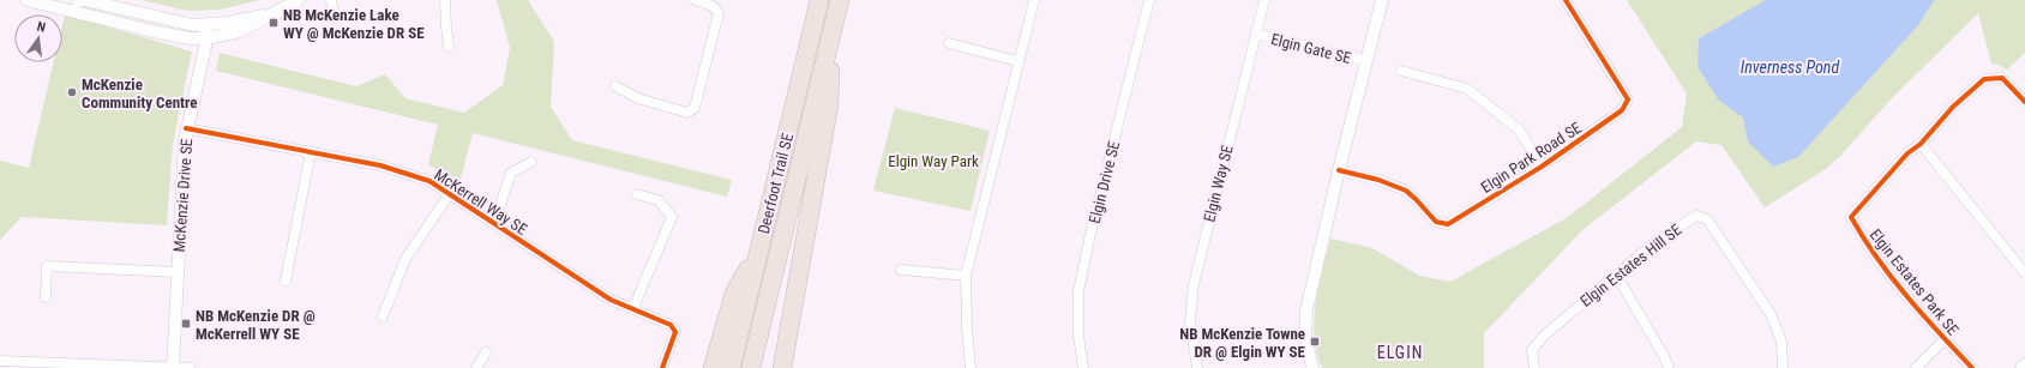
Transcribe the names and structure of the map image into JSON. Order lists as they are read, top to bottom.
{
  "streets": {
    "highway": ["Deerfoot Trail SE"],
    "street": [
      "Elgin Gate SE",
      "Elgin Park Road SE",
      "Elgin Drive SE",
      "Elgin Way SE",
      "McKenzie Drive SE",
      "McKerrell Way SE",
      "Elgin Estates Hill SE",
      "Elgin Estates Park SE"
    ]
  },
  "crossings": [
    ["Elgin Gate SE", "Elgin Way SE"],
    ["McKenzie Drive SE", "McKerrell Way SE"]
  ],
  "districts": ["ELGIN"],
  "water": ["Inverness Pond"],
  "parks": ["Elgin Way Park"],
  "places": {
    "transit": ["NB McKenzie Lake WY @ McKenzie DR SE", "NB McKenzie DR @ McKerrell WY SE", "NB McKenzie Towne DR @ Elgin WY SE"],
    "other": ["McKenzie Community Centre"]
  },
  "north": "top"
}
